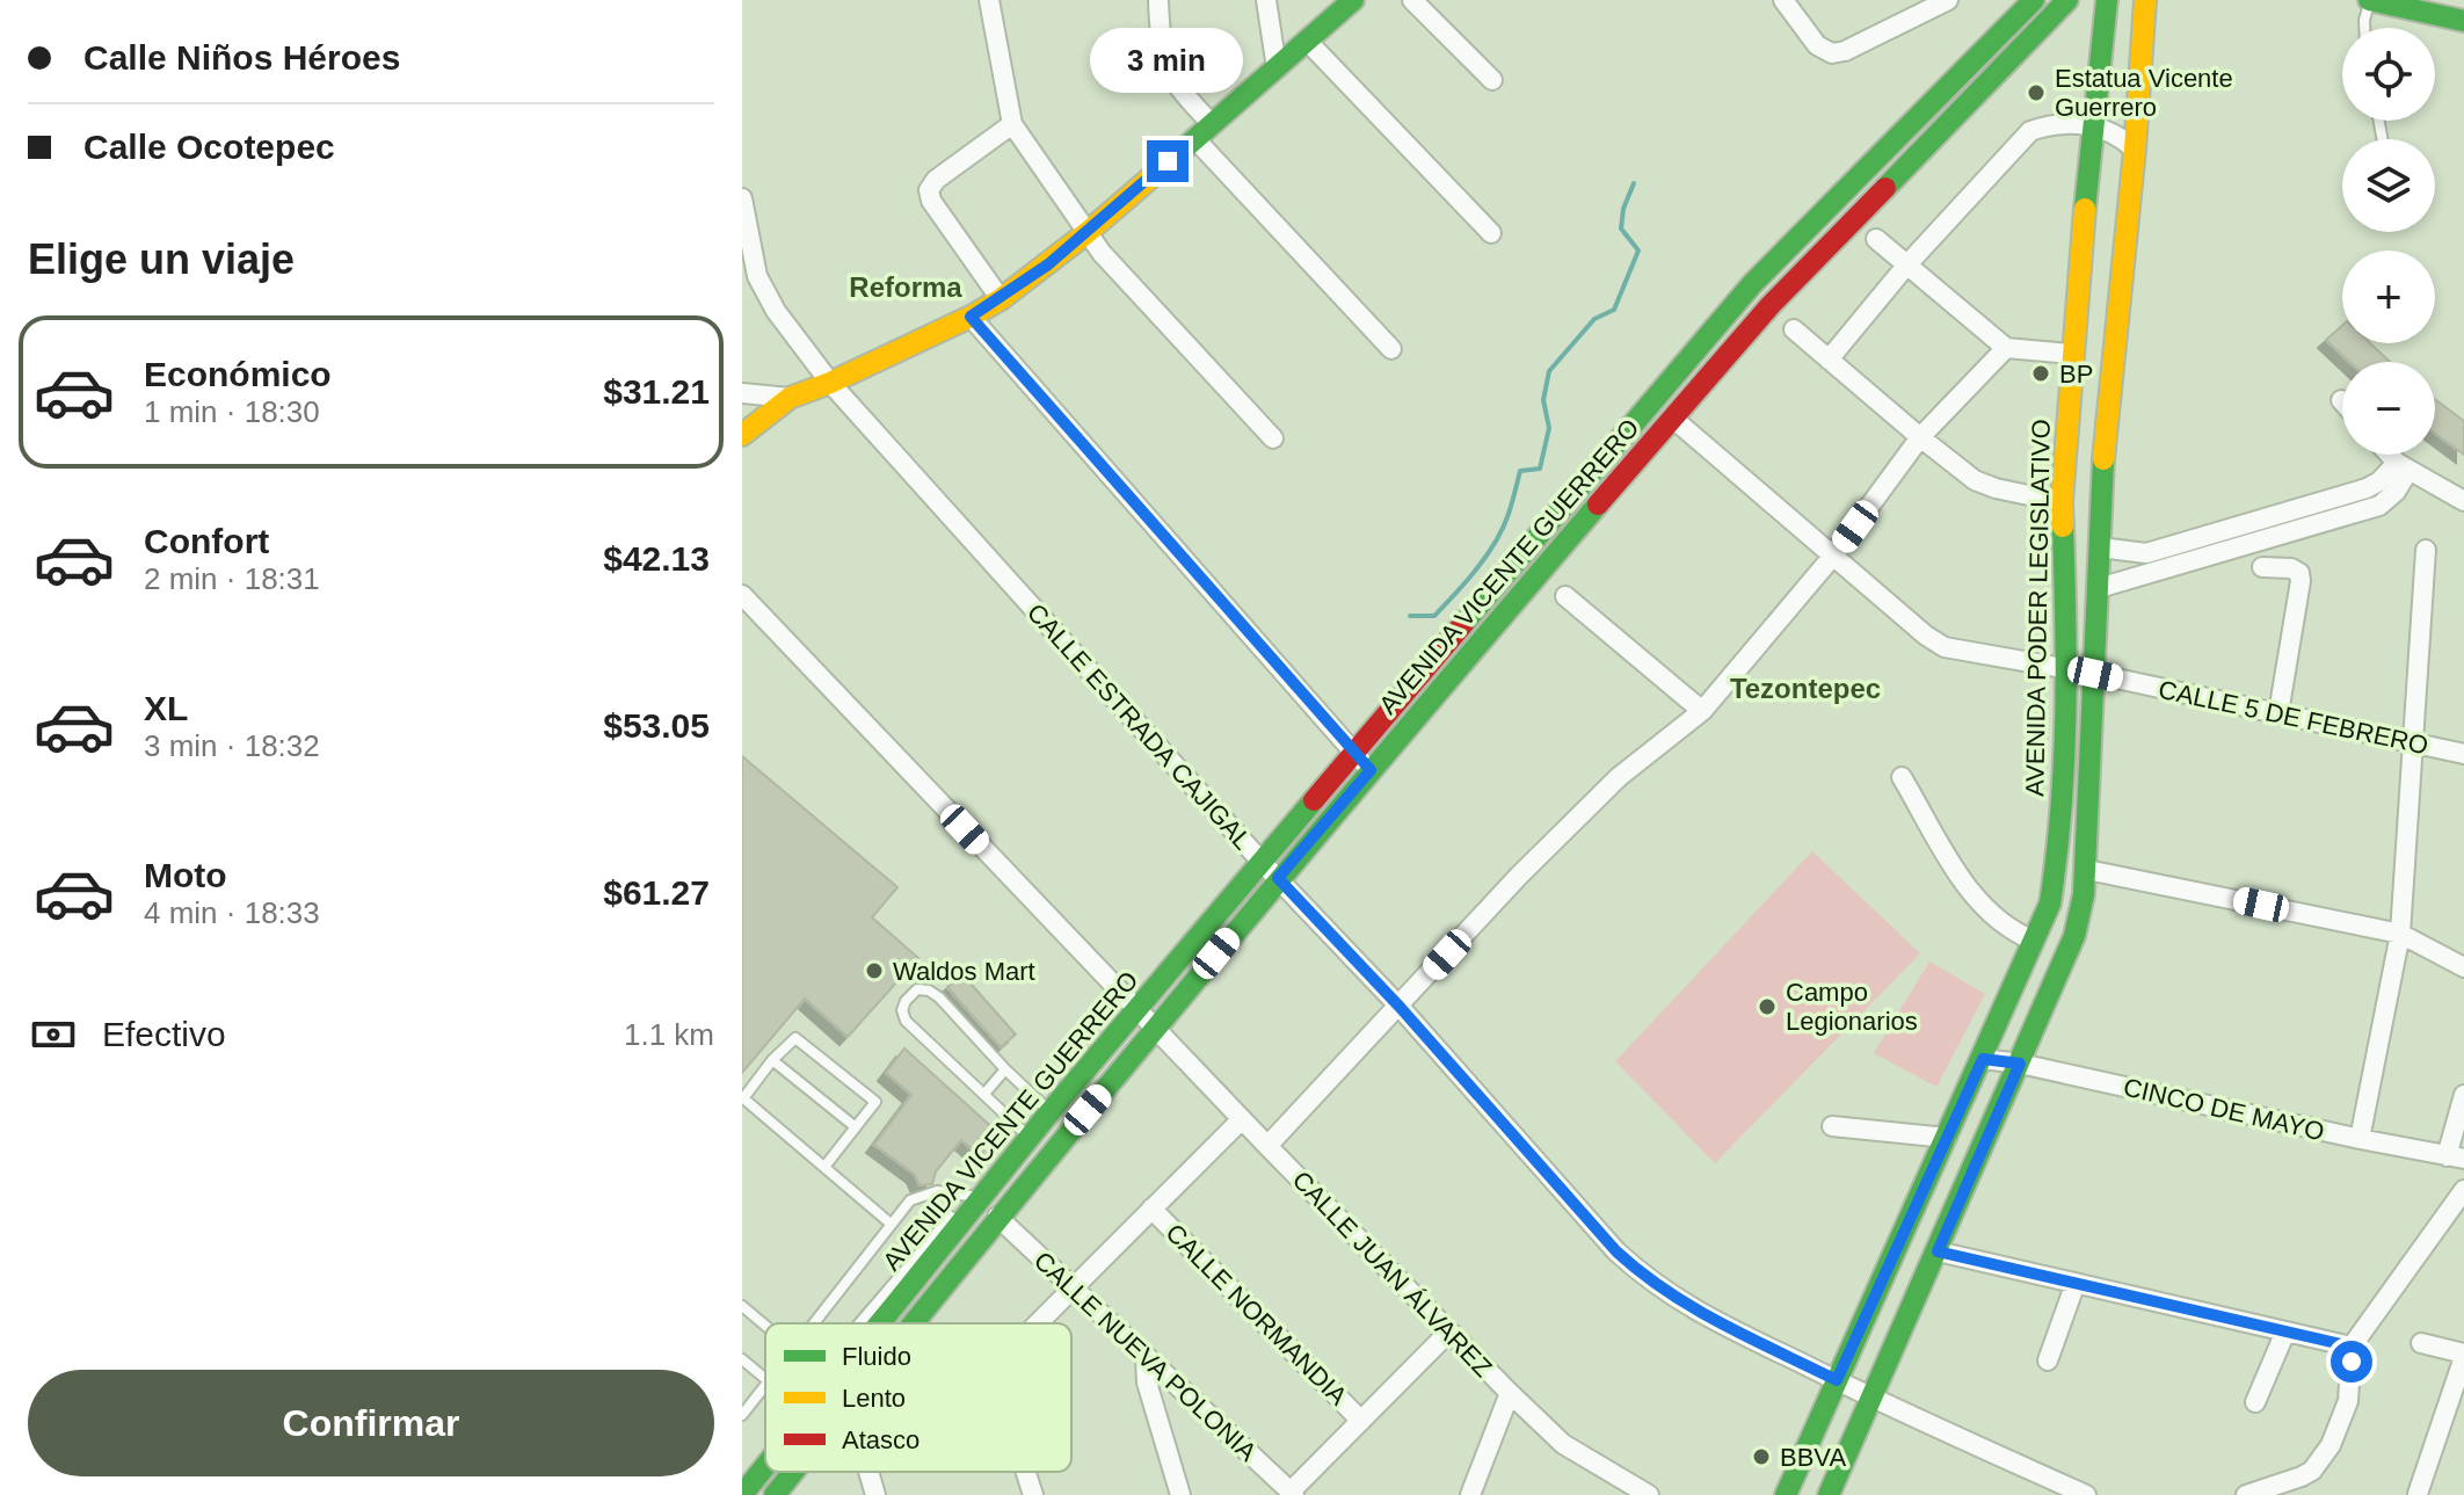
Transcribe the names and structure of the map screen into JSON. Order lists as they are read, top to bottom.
{
  "streets": {
    "main road": ["AVENIDA VICENTE GUERRERO", "AVENIDA PODER LEGISLATIVO"],
    "street": [
      "CALLE 5 DE FEBRERO",
      "CALLE ESTRADA CAJIGAL",
      "CINCO DE MAYO",
      "CALLE JUAN ÁLVAREZ",
      "CALLE NORMANDIA",
      "CALLE NUEVA POLONIA"
    ]
  },
  "crossings": [
    ["AVENIDA VICENTE GUERRERO", "CALLE 5 DE FEBRERO"],
    ["AVENIDA VICENTE GUERRERO", "CALLE ESTRADA CAJIGAL"],
    ["AVENIDA VICENTE GUERRERO", "CALLE JUAN ÁLVAREZ"],
    ["AVENIDA VICENTE GUERRERO", "CALLE NUEVA POLONIA"],
    ["AVENIDA PODER LEGISLATIVO", "CALLE 5 DE FEBRERO"],
    ["AVENIDA PODER LEGISLATIVO", "CALLE ESTRADA CAJIGAL"],
    ["AVENIDA PODER LEGISLATIVO", "CINCO DE MAYO"]
  ],
  "districts": ["Reforma", "Tezontepec"],
  "places": [
    "Estatua Vicente Guerrero",
    "BP",
    "Waldos Mart",
    "Campo Legionarios",
    "BBVA"
  ],
  "legend": ["Fluido", "Lento", "Atasco"],
  "page": {
    "banner": ["Calle Niños Héroes", "Calle Ocotepec"],
    "map_buttons": ["+", "−"],
    "bubble": "3 min",
    "heading": "Elige un viaje",
    "list": [
      {
        "name": "Económico",
        "note": "1 min · 18:30",
        "value": "$31.21"
      },
      {
        "name": "Confort",
        "note": "2 min · 18:31",
        "value": "$42.13"
      },
      {
        "name": "XL",
        "note": "3 min · 18:32",
        "value": "$53.05"
      },
      {
        "name": "Moto",
        "note": "4 min · 18:33",
        "value": "$61.27"
      }
    ],
    "pay": ["Efectivo", "1.1 km"],
    "buttons": "Confirmar"
  }
}
